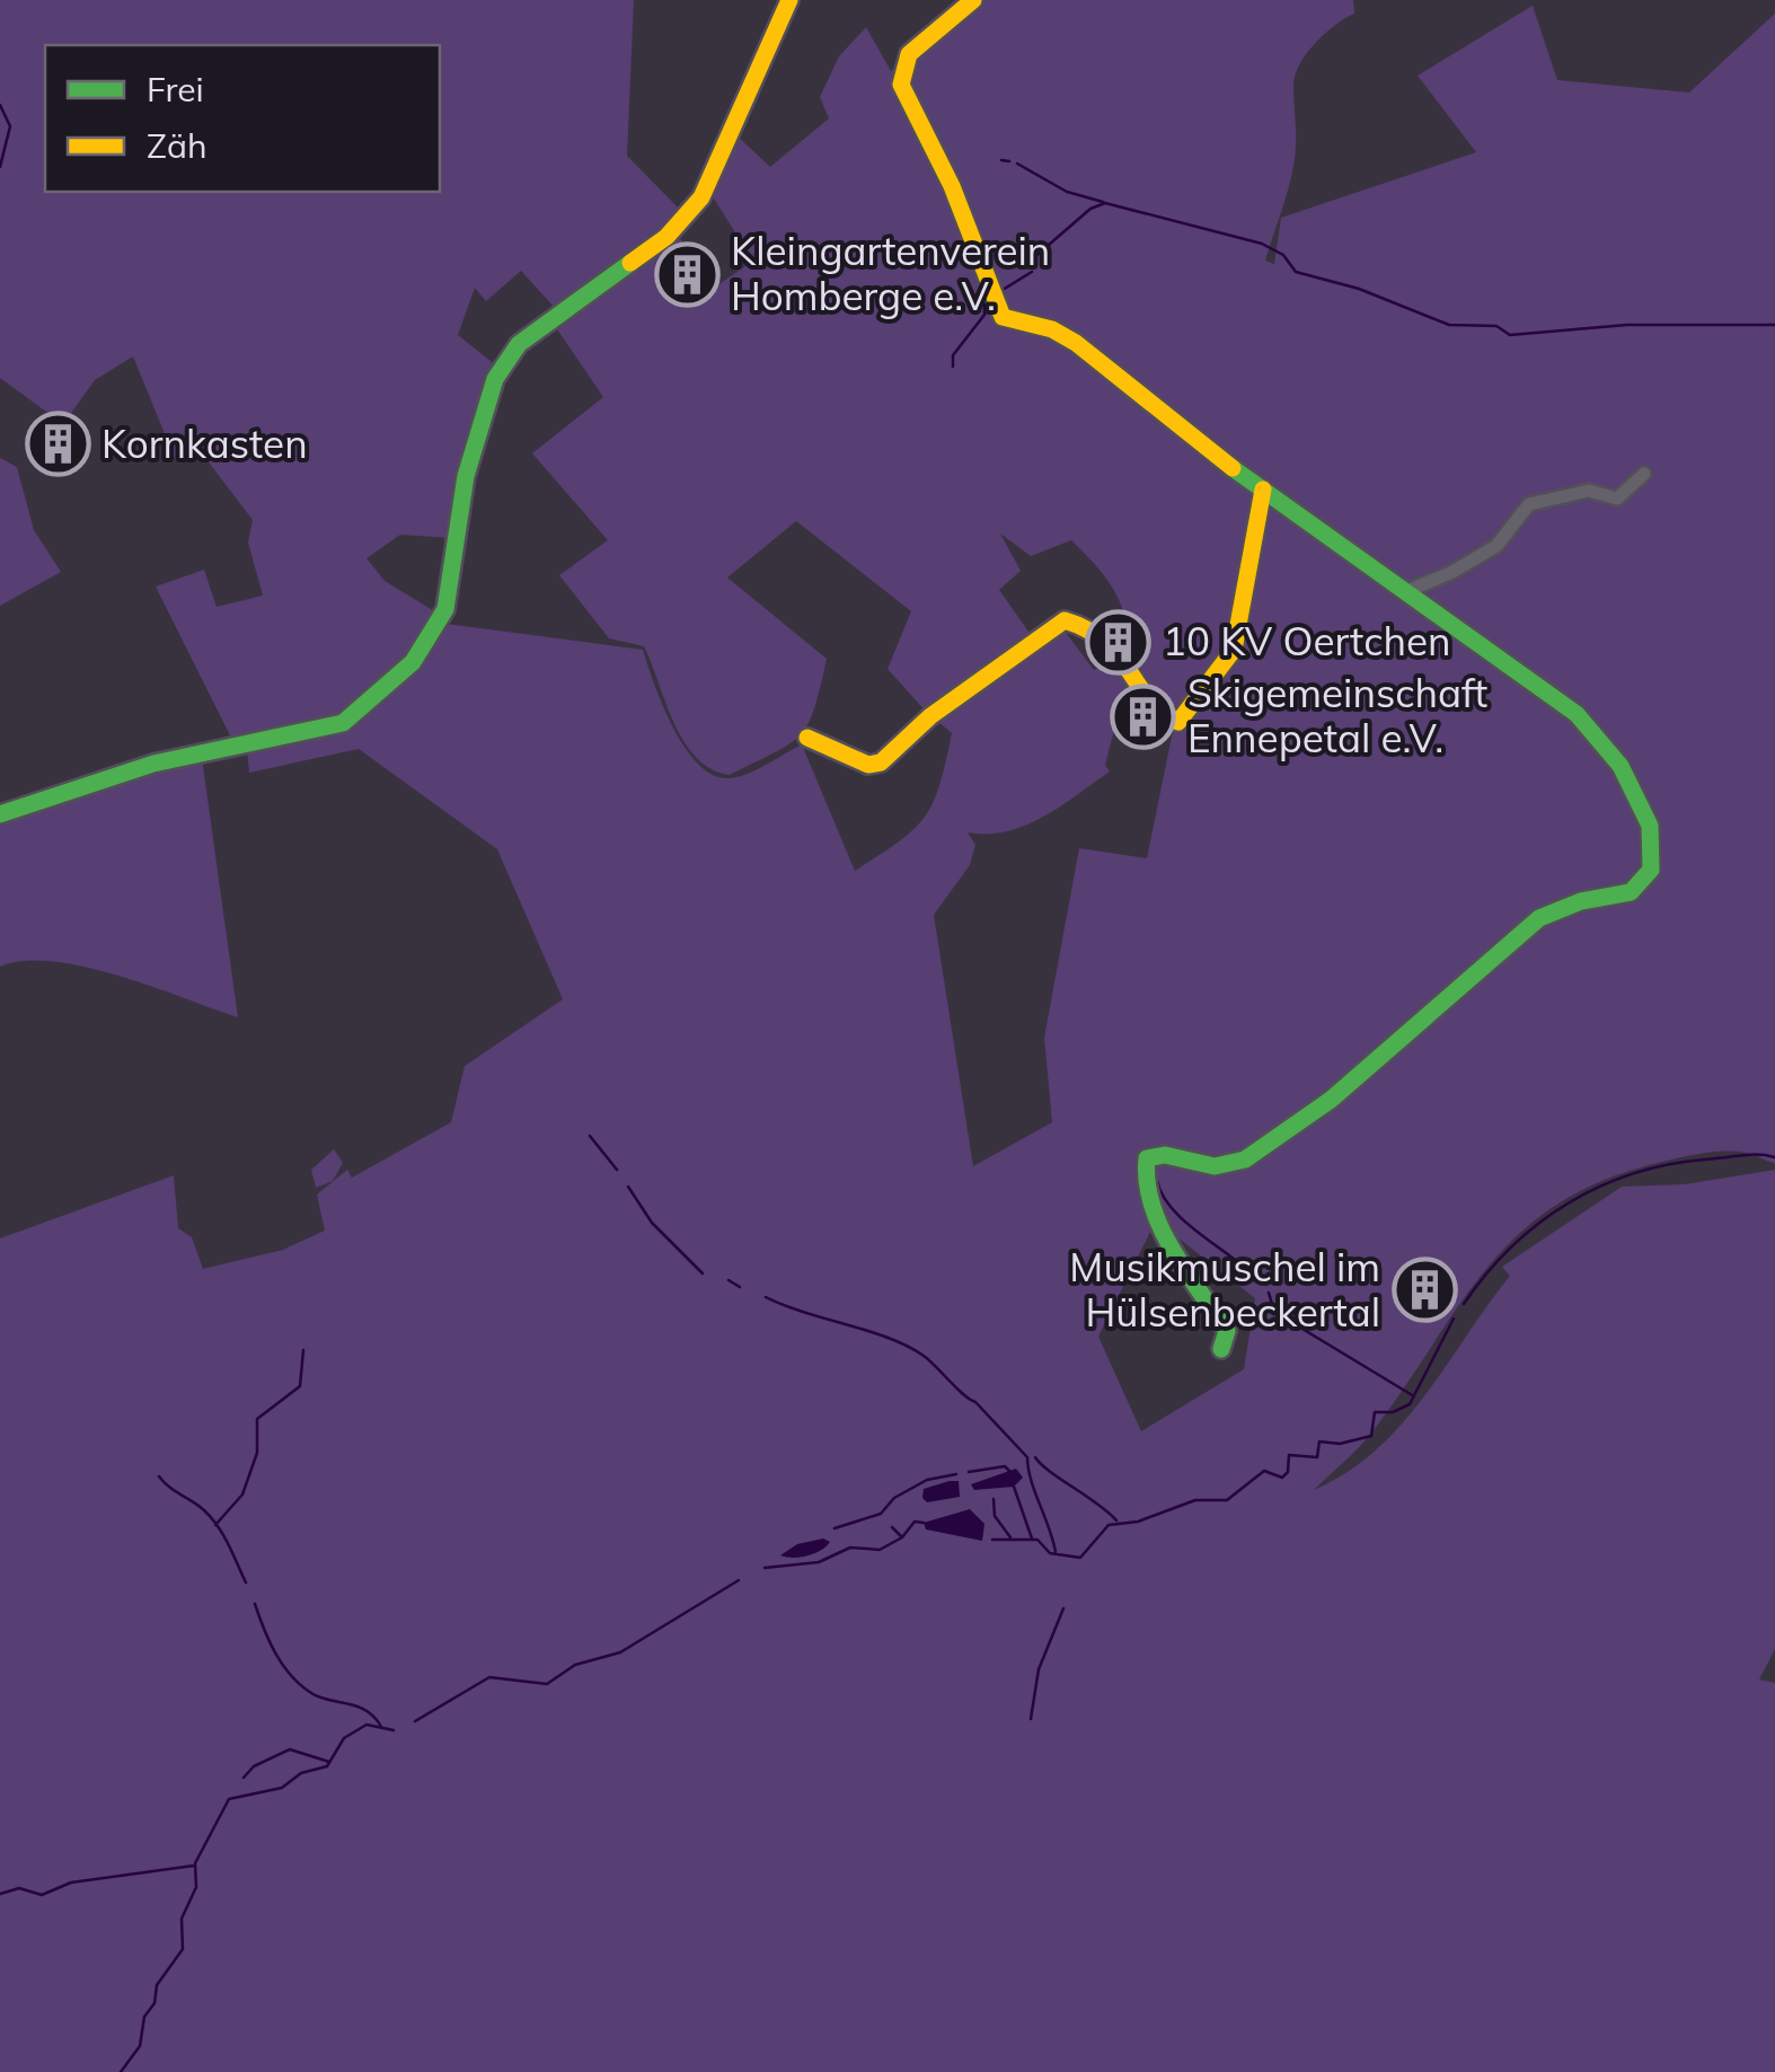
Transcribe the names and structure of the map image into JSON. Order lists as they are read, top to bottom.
{
  "places": {
    "building": [
      "Kleingartenverein Homberge e.V.",
      "Kornkasten",
      "10 KV Oertchen",
      "Skigemeinschaft Ennepetal e.V.",
      "Musikmuschel im Hülsenbeckertal"
    ]
  },
  "legend": ["Frei", "Zäh"]
}
